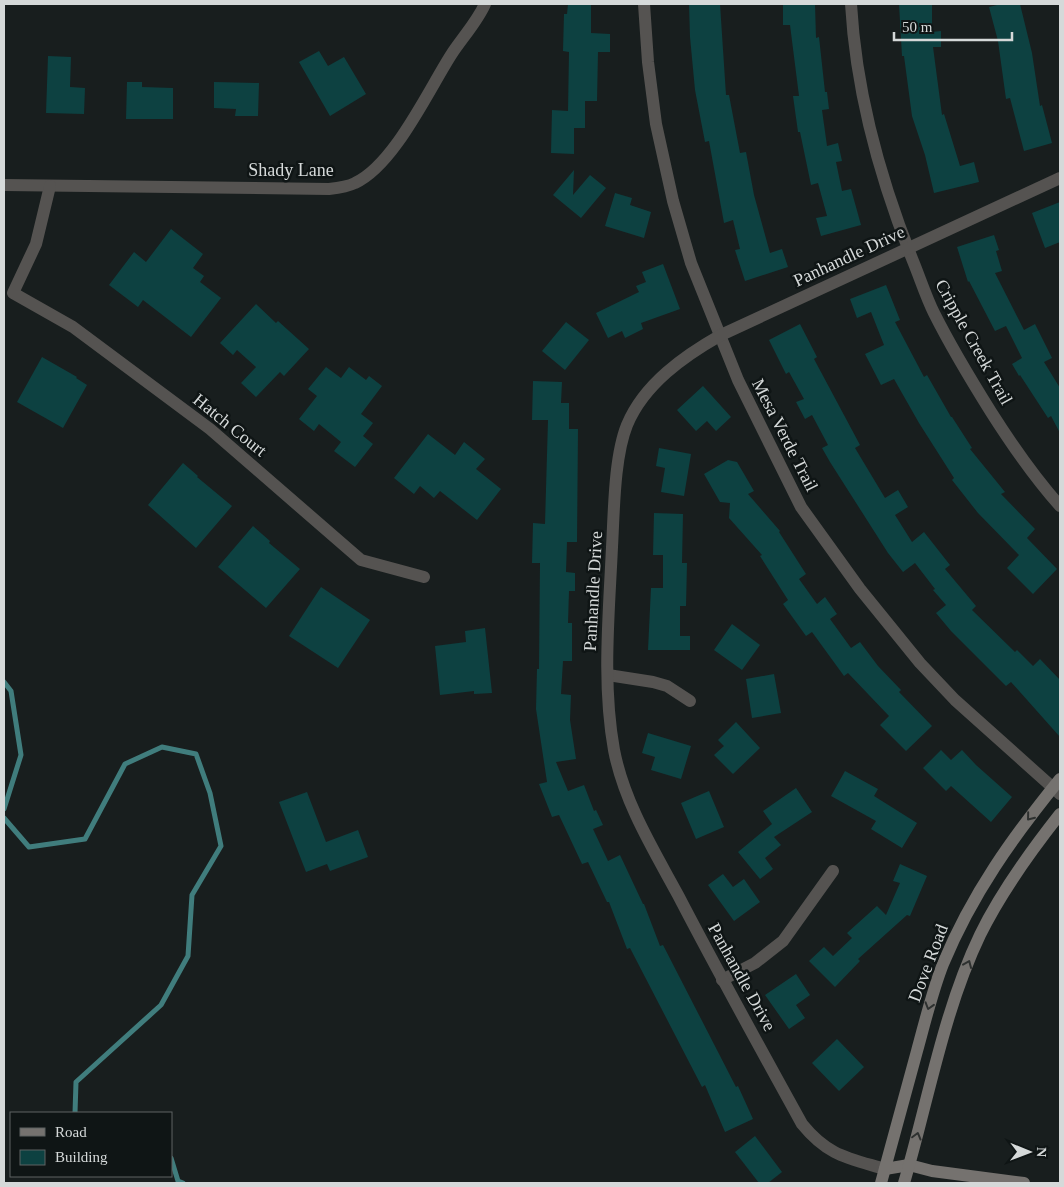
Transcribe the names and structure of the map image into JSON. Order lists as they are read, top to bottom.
{
  "streets": {
    "main road": ["Dove Road"],
    "street": [
      "Shady Lane",
      "Panhandle Drive",
      "Cripple Creek Trail",
      "Hatch Court",
      "Mesa Verde Trail"
    ]
  },
  "crossings": [
    ["Shady Lane", "Hatch Court"],
    ["Panhandle Drive", "Cripple Creek Trail"],
    ["Panhandle Drive", "Mesa Verde Trail"],
    ["Panhandle Drive", "Dove Road"],
    ["Mesa Verde Trail", "Dove Road"]
  ],
  "legend": ["Road", "Building"],
  "scale_bar": "50 m",
  "north": "right"
}
